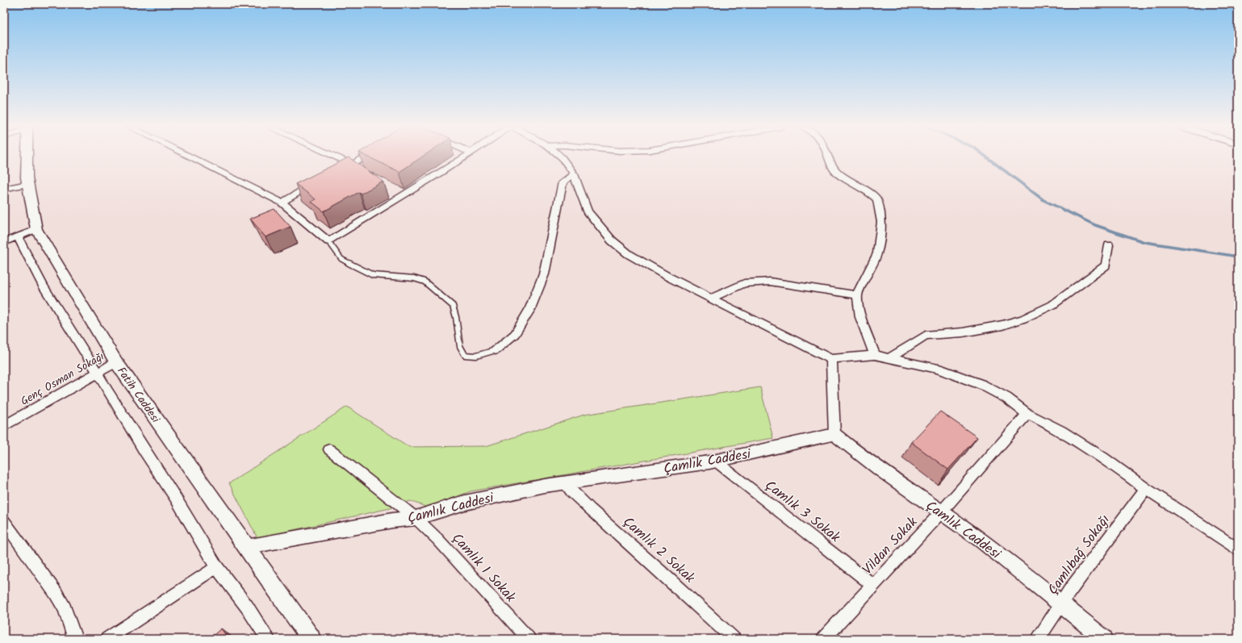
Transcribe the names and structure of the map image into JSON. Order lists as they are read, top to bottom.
{
  "streets": {
    "main road": ["Fatih Caddesi"],
    "street": [
      "Genç Osman Sokağı",
      "Çamlık Caddesi",
      "Çamlık 3 Sokak",
      "Vildan Sokak",
      "Çamlık 2 Sokak",
      "Çamlıbağ Sokağı",
      "Çamlık 1 Sokak"
    ]
  },
  "crossings": [
    ["Genç Osman Sokağı", "Fatih Caddesi"],
    ["Fatih Caddesi", "Çamlık Caddesi"],
    ["Çamlık Caddesi", "Çamlık 3 Sokak"],
    ["Çamlık Caddesi", "Vildan Sokak"],
    ["Çamlık Caddesi", "Çamlık 2 Sokak"],
    ["Çamlık Caddesi", "Çamlıbağ Sokağı"],
    ["Çamlık Caddesi", "Çamlık 1 Sokak"],
    ["Çamlık 3 Sokak", "Vildan Sokak"]
  ]
}
